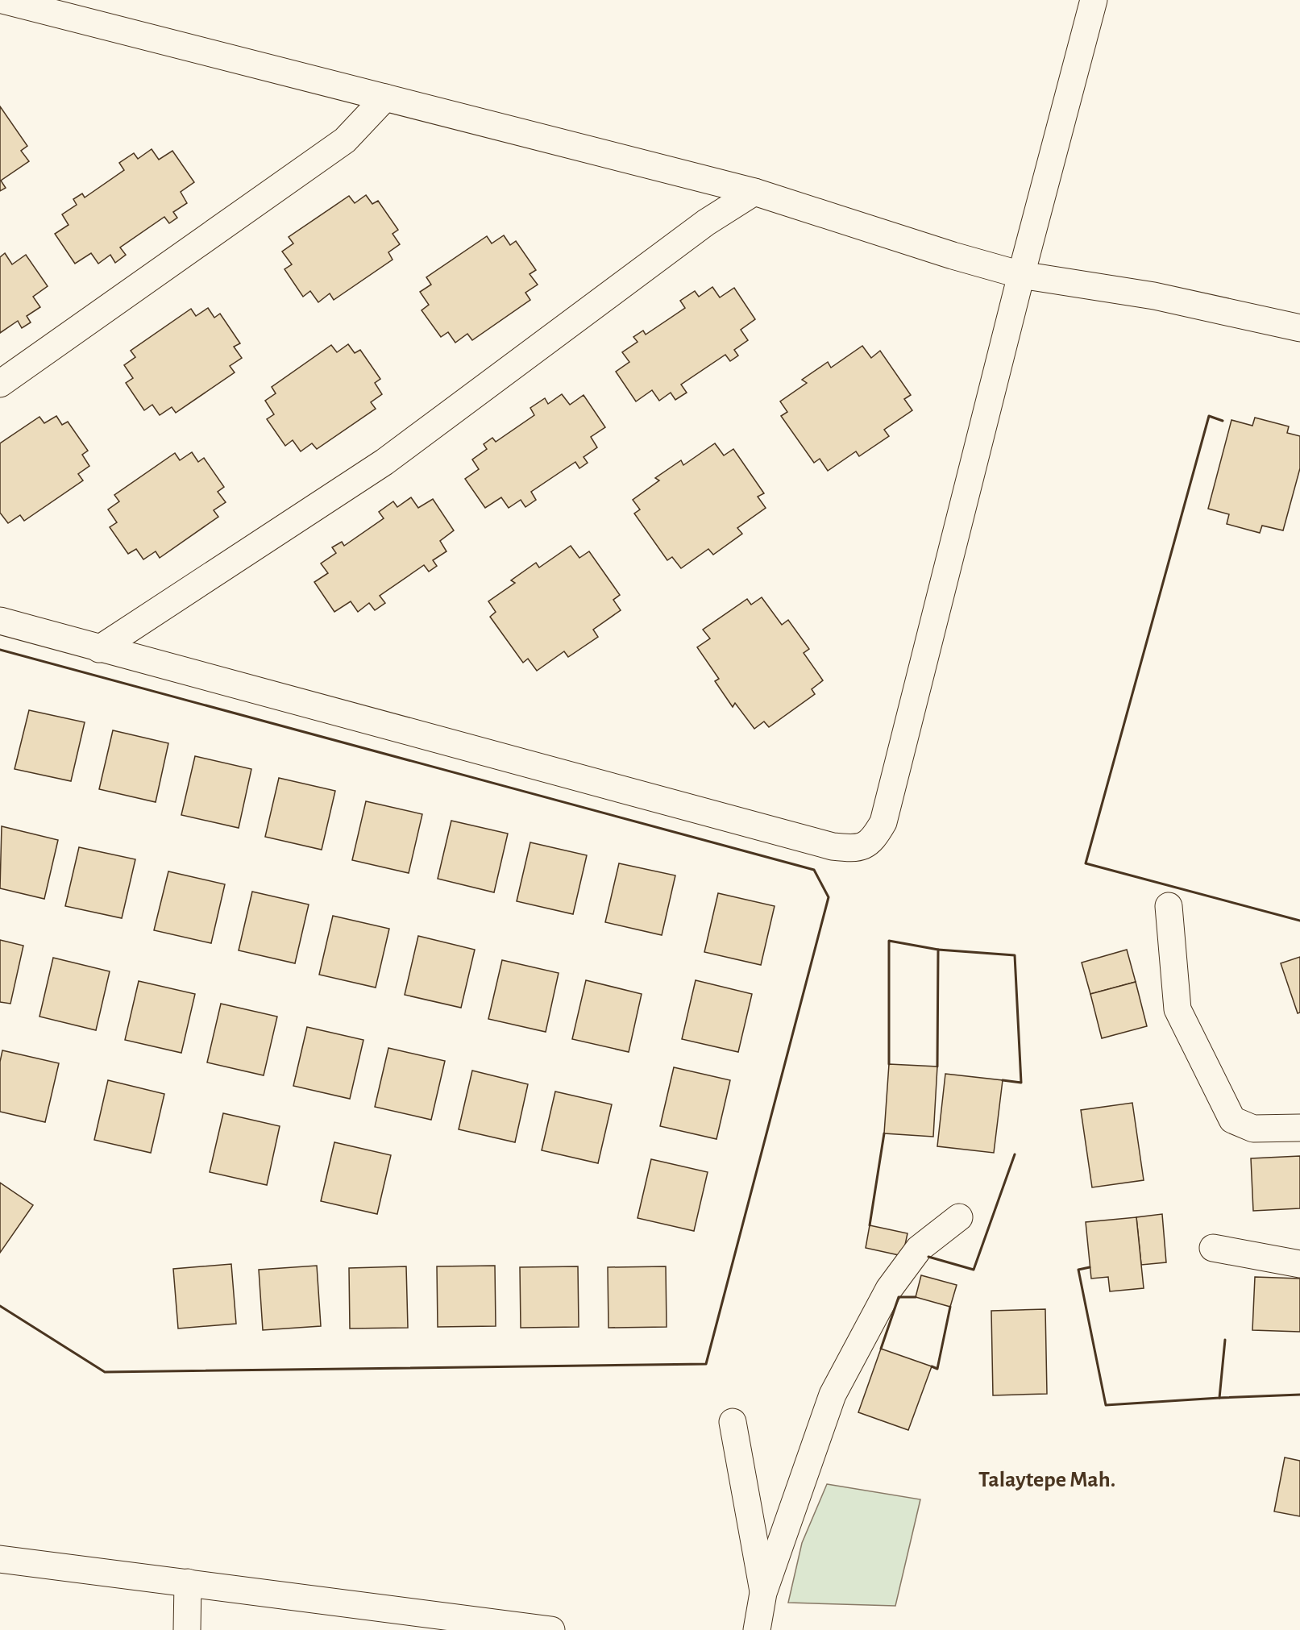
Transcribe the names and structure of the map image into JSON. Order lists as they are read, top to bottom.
{
  "districts": ["Talaytepe Mah."]
}
